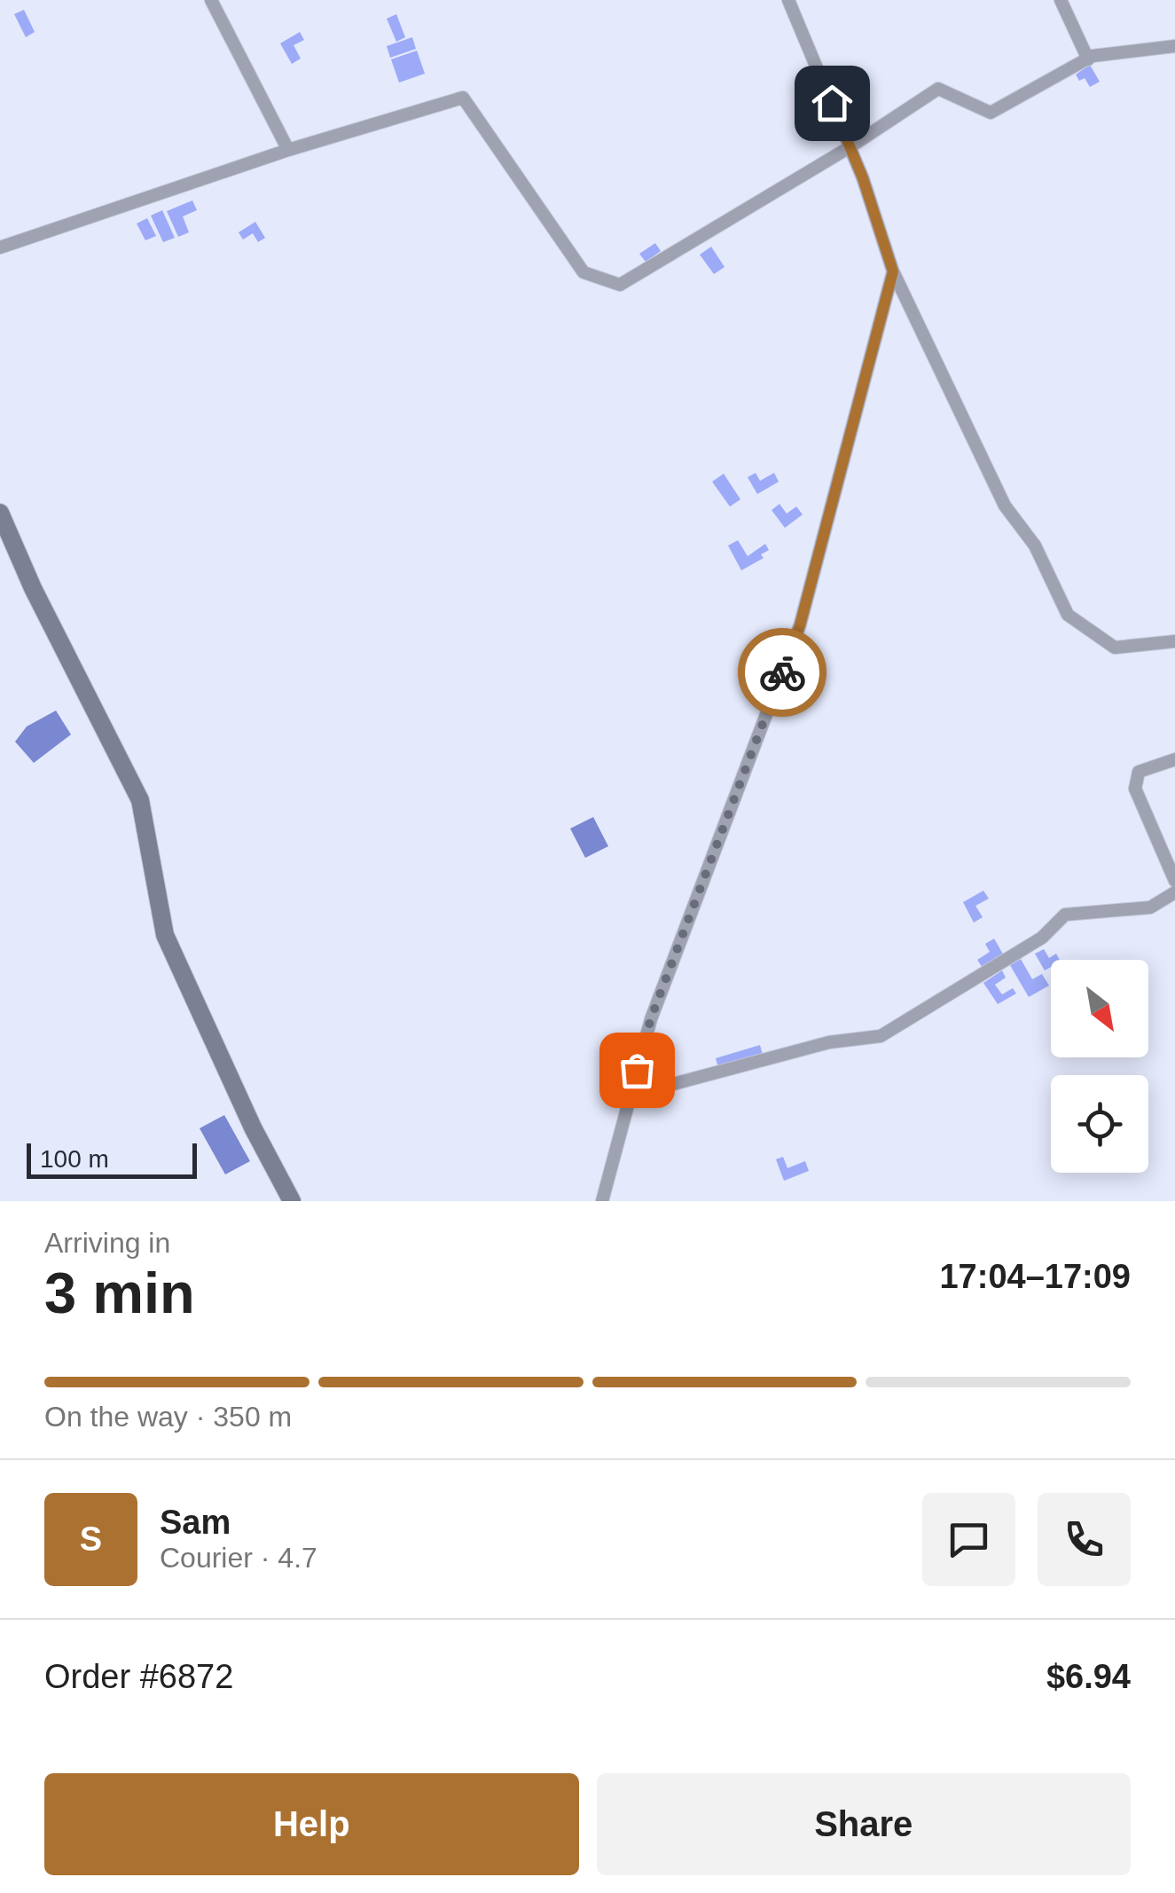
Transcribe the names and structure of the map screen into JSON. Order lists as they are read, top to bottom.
{
  "scale_bar": "100 m",
  "north": "bottom right",
  "page": {
    "scale": "100 m",
    "heading": ["3 min", "Arriving in", "17:04–17:09"],
    "panel": [
      "Sam",
      "Courier · 4.7",
      "Order #6872",
      "$6.94"
    ],
    "bar": "On the way · 350 m",
    "round": "S",
    "buttons": ["Help", "Share"]
  }
}
